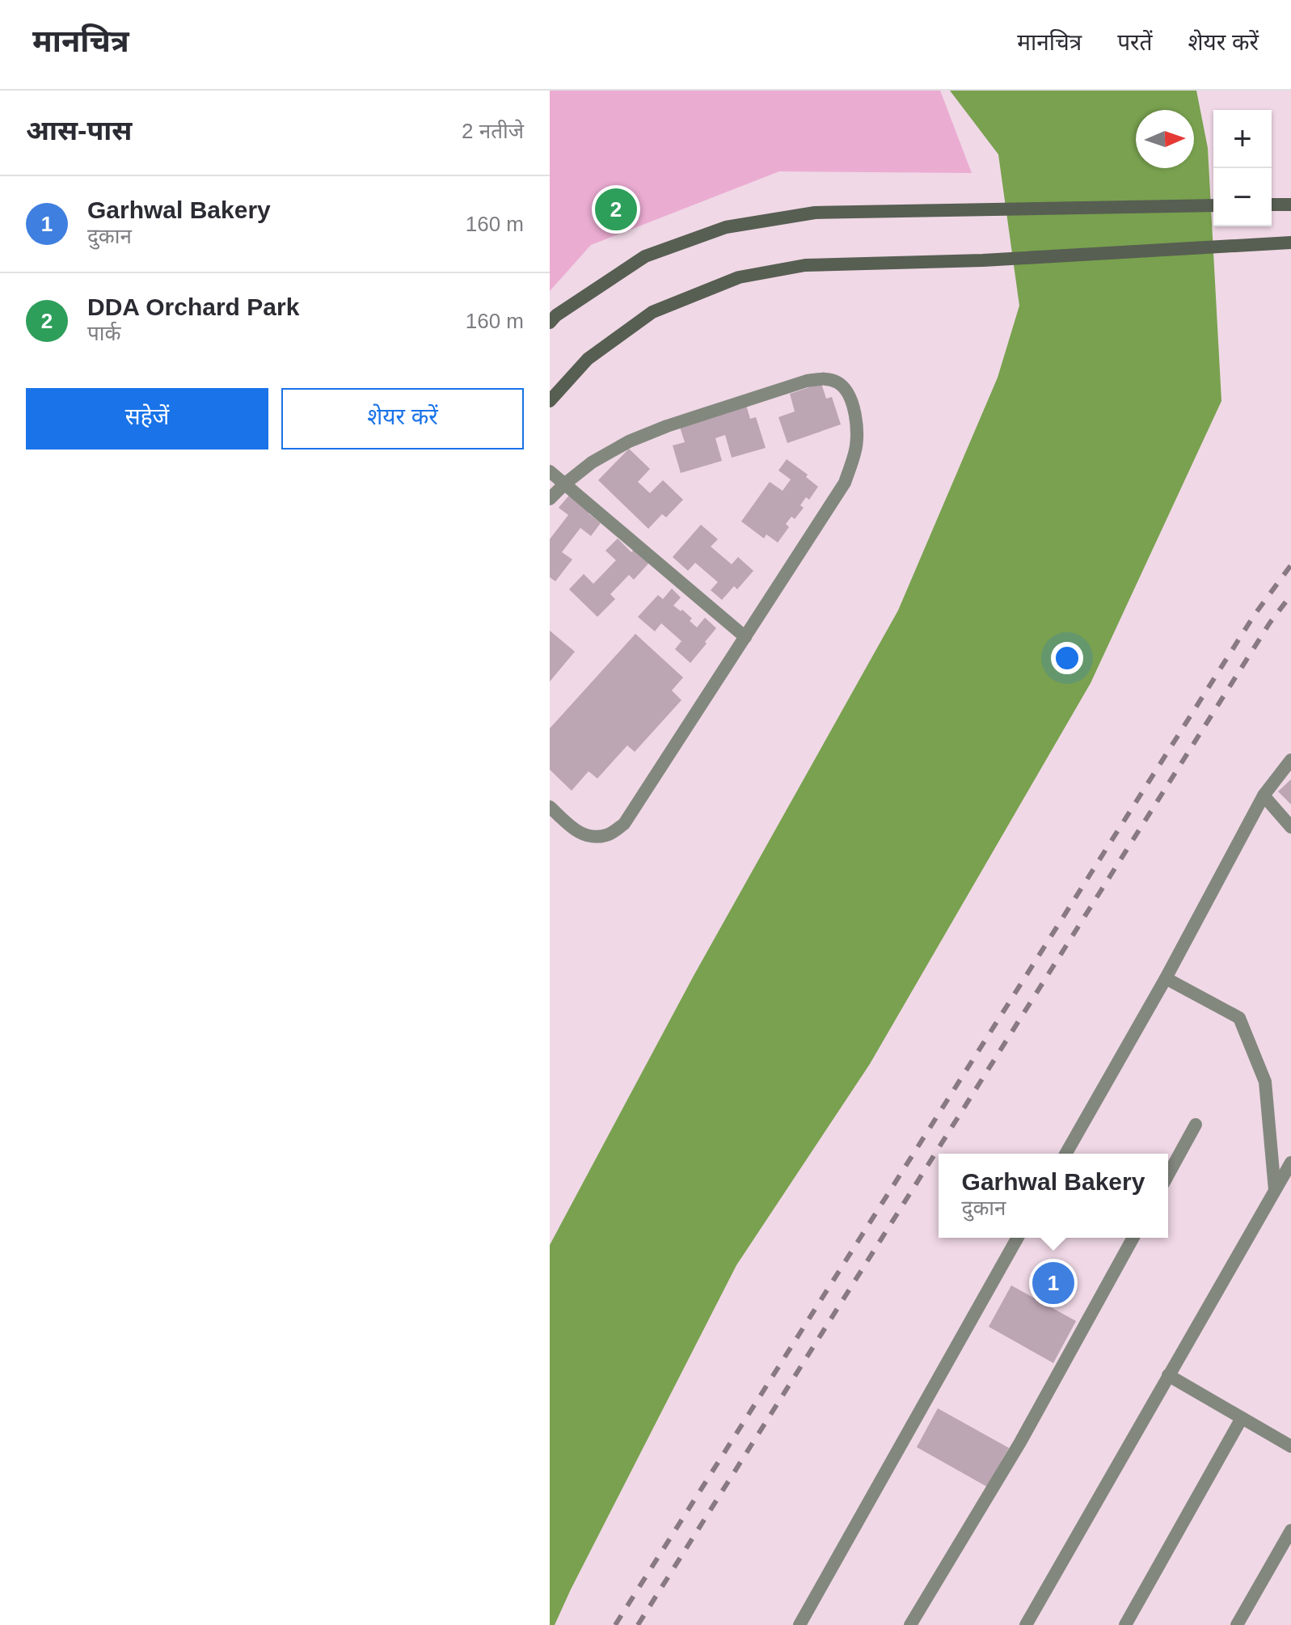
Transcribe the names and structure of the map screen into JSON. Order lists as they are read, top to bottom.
{
  "north": "right",
  "page": {
    "header": "मानचित्र",
    "nav": ["मानचित्र", "परतें", "शेयर करें"],
    "heading": ["आस-पास", "2 नतीजे"],
    "map_buttons": ["+", "−"],
    "list": [
      {
        "mark": "1",
        "name": "Garhwal Bakery",
        "note": "दुकान",
        "value": "160 m"
      },
      {
        "mark": "2",
        "name": "DDA Orchard Park",
        "note": "पार्क",
        "value": "160 m"
      }
    ],
    "pins": ["2", "1"],
    "buttons": ["सहेजें", "शेयर करें"],
    "popup": ["Garhwal Bakery", "दुकान"]
  }
}
